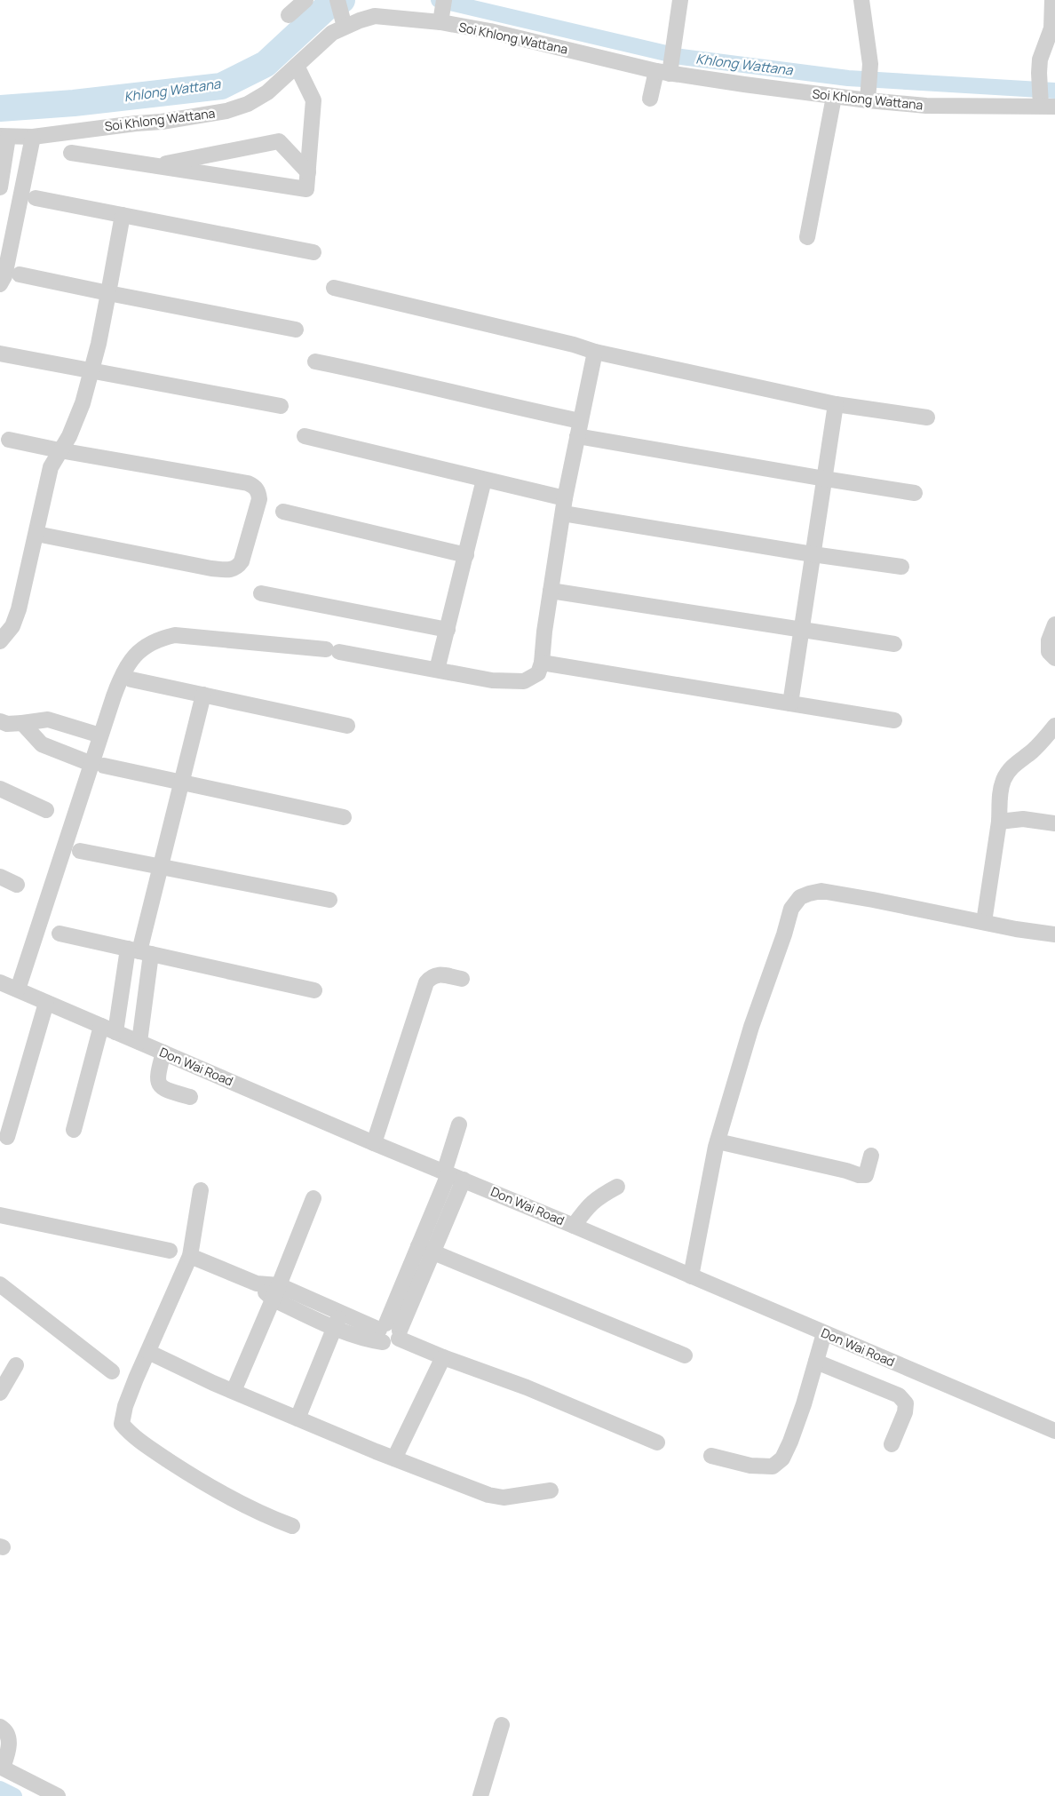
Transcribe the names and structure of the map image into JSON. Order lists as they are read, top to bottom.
{
  "streets": {
    "street": ["Soi Khlong Wattana", "Don Wai Road"]
  },
  "water": ["Khlong Wattana"]
}
